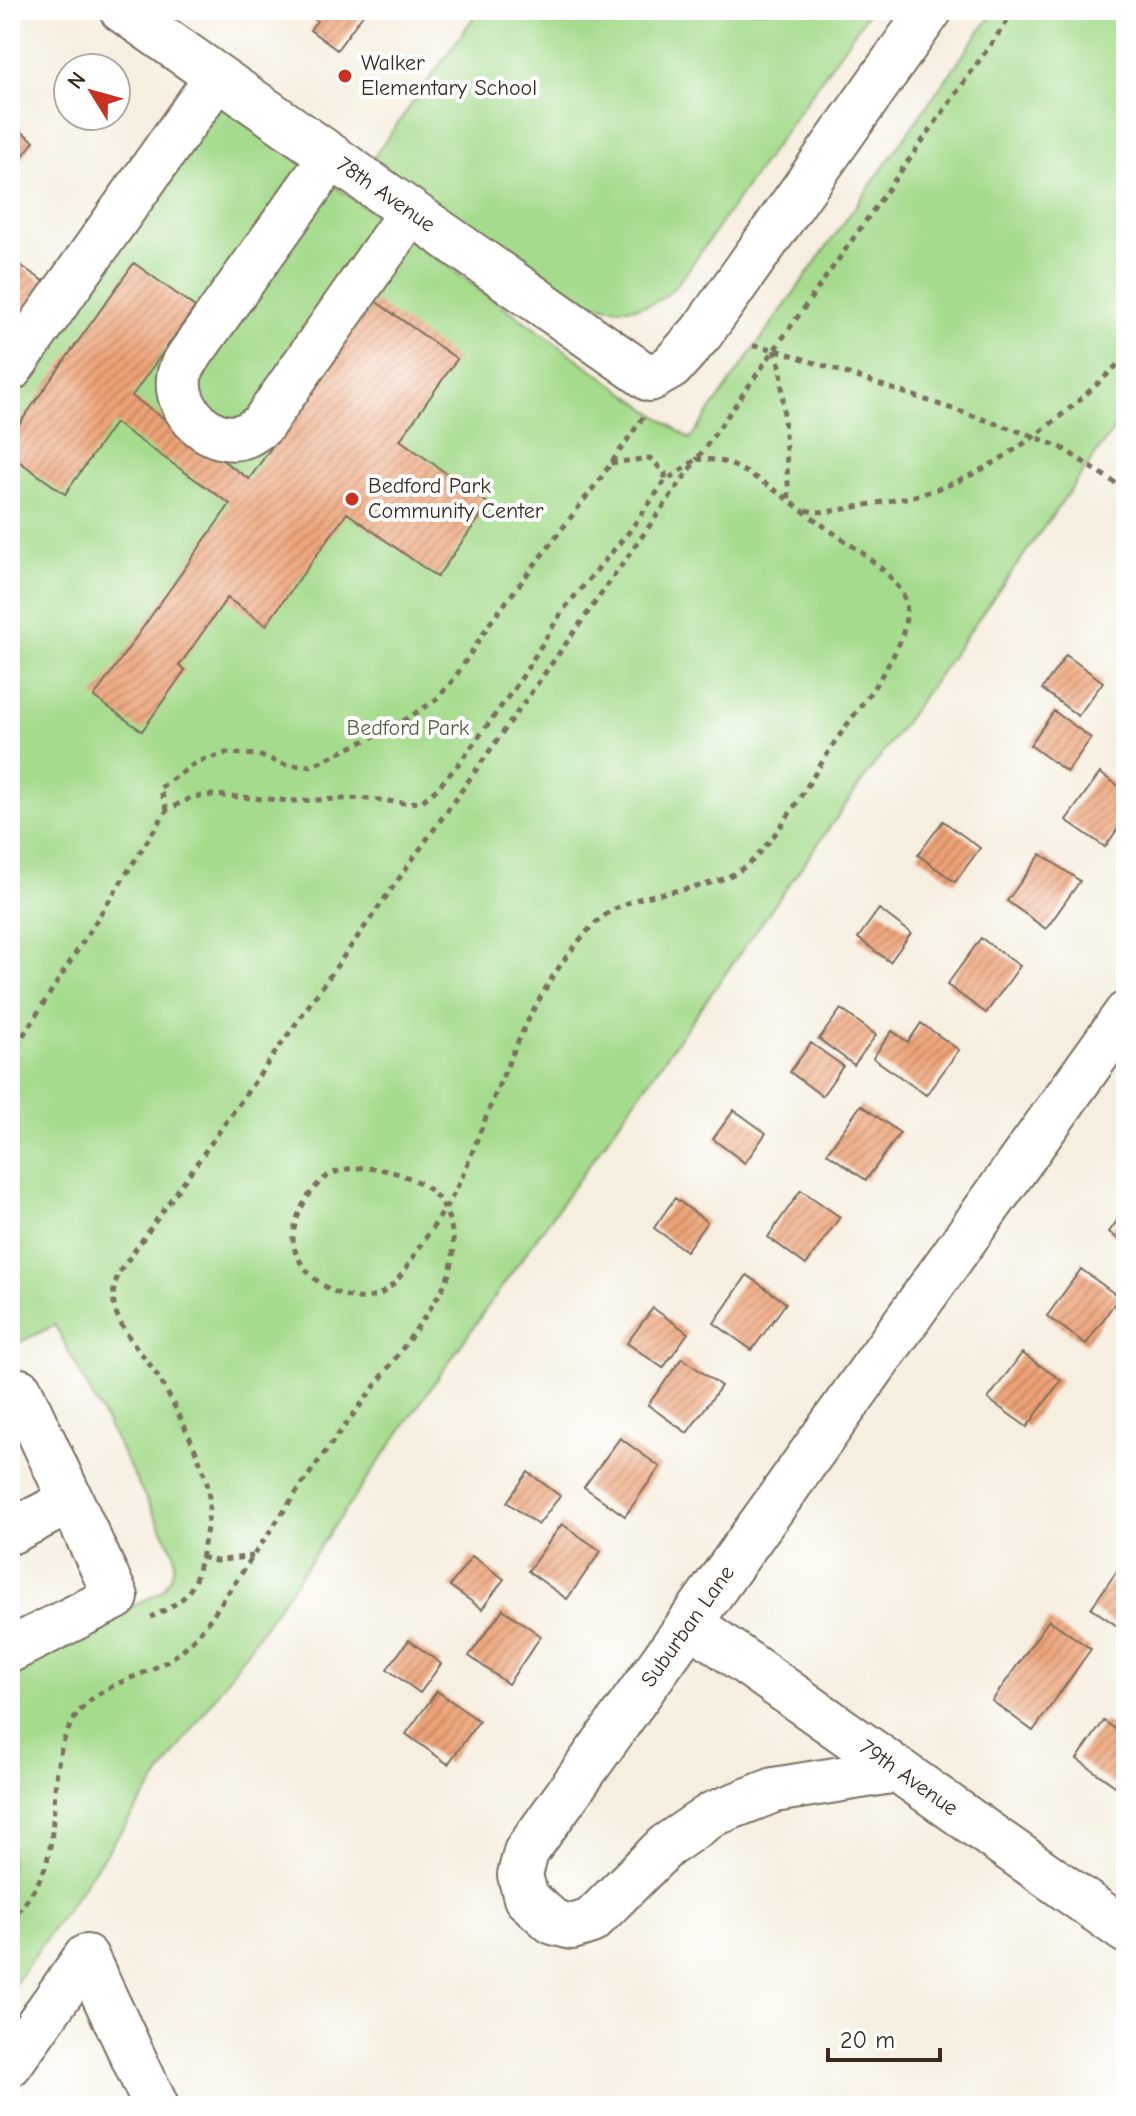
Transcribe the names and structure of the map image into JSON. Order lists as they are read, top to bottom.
{
  "streets": {
    "street": ["78th Avenue", "Suburban Lane", "79th Avenue"]
  },
  "crossings": [
    ["Suburban Lane", "79th Avenue"]
  ],
  "parks": ["Bedford Park"],
  "places": ["Walker Elementary School", "Bedford Park Community Center"],
  "scale_bar": "20 m",
  "north": "top left"
}
